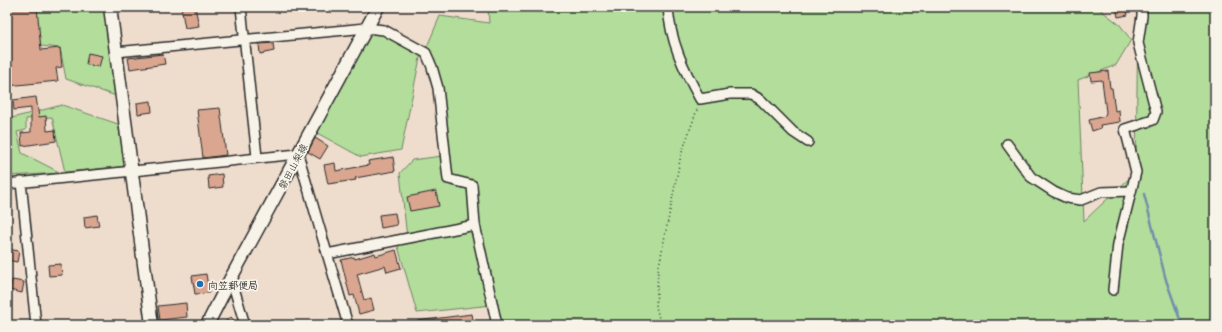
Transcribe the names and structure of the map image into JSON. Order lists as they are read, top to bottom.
{
  "streets": {
    "main road": ["磐田山梨線"]
  },
  "places": ["向笠郵便局"]
}
